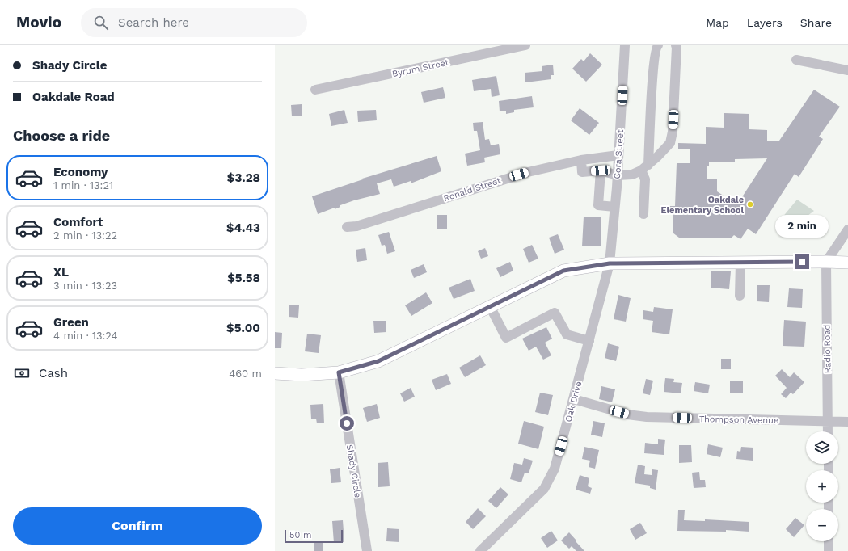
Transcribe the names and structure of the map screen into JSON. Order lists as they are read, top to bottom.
{
  "streets": {
    "street": [
      "Byrum Street",
      "Cora Street",
      "Ronald Street",
      "Radio Road",
      "Oak Drive",
      "Thompson Avenue",
      "Shady Circle"
    ]
  },
  "crossings": [
    ["Cora Street", "Ronald Street"],
    ["Cora Street", "Oak Drive"],
    ["Radio Road", "Thompson Avenue"],
    ["Oak Drive", "Thompson Avenue"]
  ],
  "places": ["Oakdale Elementary School"],
  "scale_bar": "50 m",
  "page": {
    "header": "Movio",
    "search": "Search here",
    "nav": ["Map", "Layers", "Share"],
    "banner": ["Shady Circle", "Oakdale Road"],
    "heading": "Choose a ride",
    "list": [
      {
        "name": "Economy",
        "note": "1 min · 13:21",
        "value": "$3.28"
      },
      {
        "name": "Comfort",
        "note": "2 min · 13:22",
        "value": "$4.43"
      },
      {
        "name": "XL",
        "note": "3 min · 13:23",
        "value": "$5.58"
      },
      {
        "name": "Green",
        "note": "4 min · 13:24",
        "value": "$5.00"
      }
    ],
    "bubble": "2 min",
    "pay": ["Cash", "460 m"],
    "map_buttons": ["+", "−"],
    "buttons": "Confirm",
    "scale": "50 m"
  }
}
